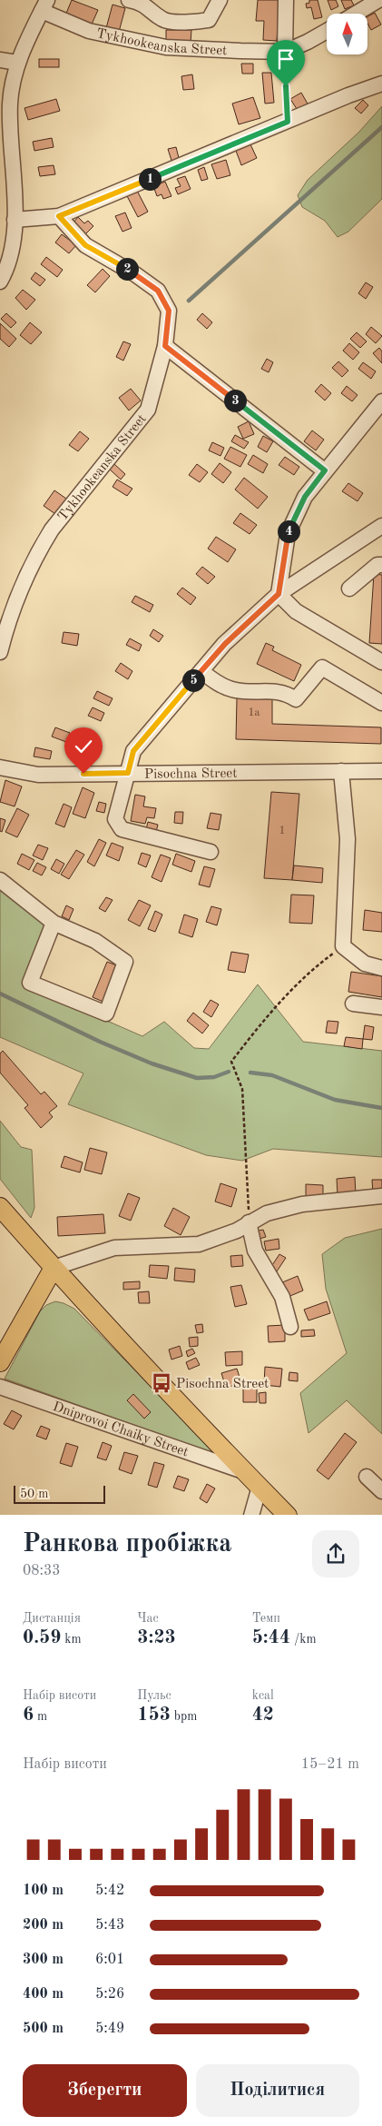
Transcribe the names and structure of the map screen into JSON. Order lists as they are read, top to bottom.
{
  "streets": {
    "street": ["Tykhookeanska Street", "Pisochna Street", "Dniprovoi Chaiky Street"]
  },
  "places": {
    "bus stop": ["Pisochna Street"]
  },
  "house_numbers": ["1а", "1"],
  "scale_bar": "50 m",
  "north": "top",
  "page": {
    "pins": [
      "1",
      "2",
      "3",
      "4",
      "5"
    ],
    "scale": "50 m",
    "heading": ["Ранкова пробіжка", "08:33"],
    "stats": [
      ["Дистанція", "0.59 km"],
      ["Час", "3:23"],
      ["Темп", "5:44 /km"],
      ["Набір висоти", "6 m"],
      ["Пульс", "153 bpm"],
      ["kcal", "42"]
    ],
    "chart": ["Набір висоти", "15–21 m"],
    "list": [
      {
        "name": "100 m",
        "note": "5:42"
      },
      {
        "name": "200 m",
        "note": "5:43"
      },
      {
        "name": "300 m",
        "note": "6:01"
      },
      {
        "name": "400 m",
        "note": "5:26"
      },
      {
        "name": "500 m",
        "note": "5:49"
      }
    ],
    "buttons": ["Зберегти", "Поділитися"]
  }
}
